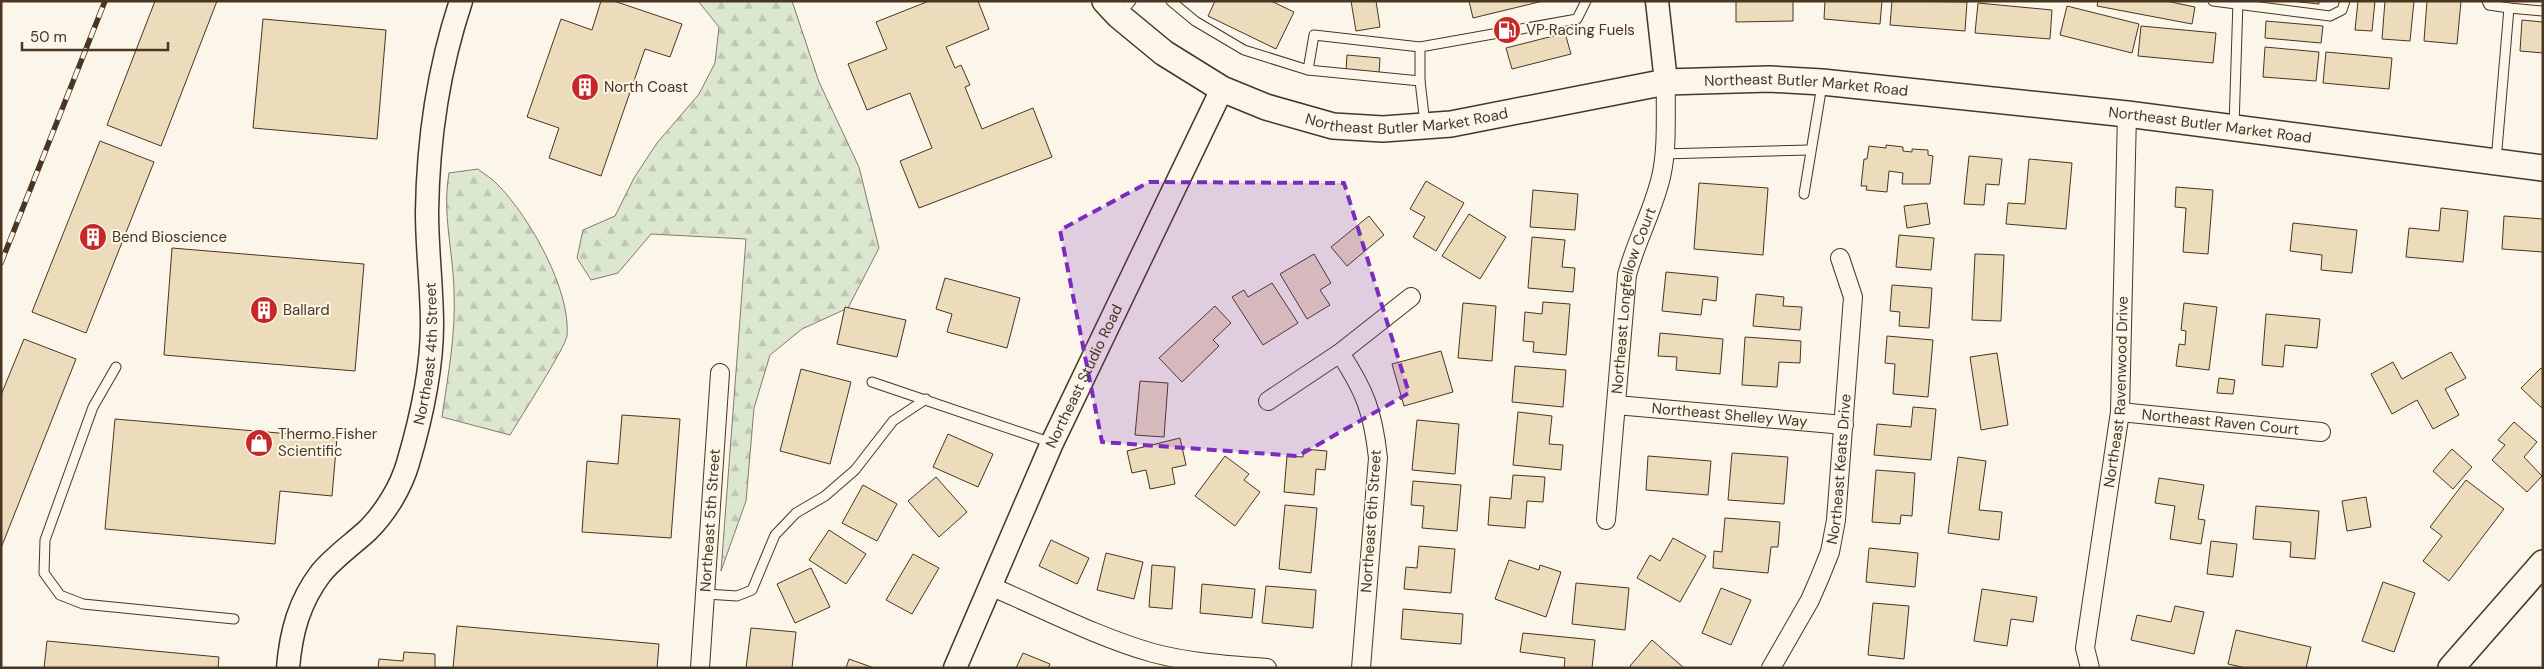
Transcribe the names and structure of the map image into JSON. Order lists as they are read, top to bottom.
{
  "streets": {
    "main road": ["Northeast Butler Market Road"],
    "street": [
      "Northeast Longfellow Court",
      "Northeast 4th Street",
      "Northeast Studio Road",
      "Northeast Ravenwood Drive",
      "Northeast Shelley Way",
      "Northeast Raven Court",
      "Northeast Keats Drive",
      "Northeast 5th Street",
      "Northeast 6th Street"
    ]
  },
  "crossings": [
    ["Northeast Butler Market Road", "Northeast Longfellow Court"],
    ["Northeast Butler Market Road", "Northeast Studio Road"],
    ["Northeast Butler Market Road", "Northeast Ravenwood Drive"],
    ["Northeast Longfellow Court", "Northeast Shelley Way"],
    ["Northeast Ravenwood Drive", "Northeast Raven Court"],
    ["Northeast Shelley Way", "Northeast Keats Drive"]
  ],
  "places": {
    "fuel station": ["VP Racing Fuels"],
    "building": ["North Coast", "Bend Bioscience", "Ballard"],
    "shop": ["Thermo Fisher Scientific"]
  },
  "scale_bar": "50 m"
}
